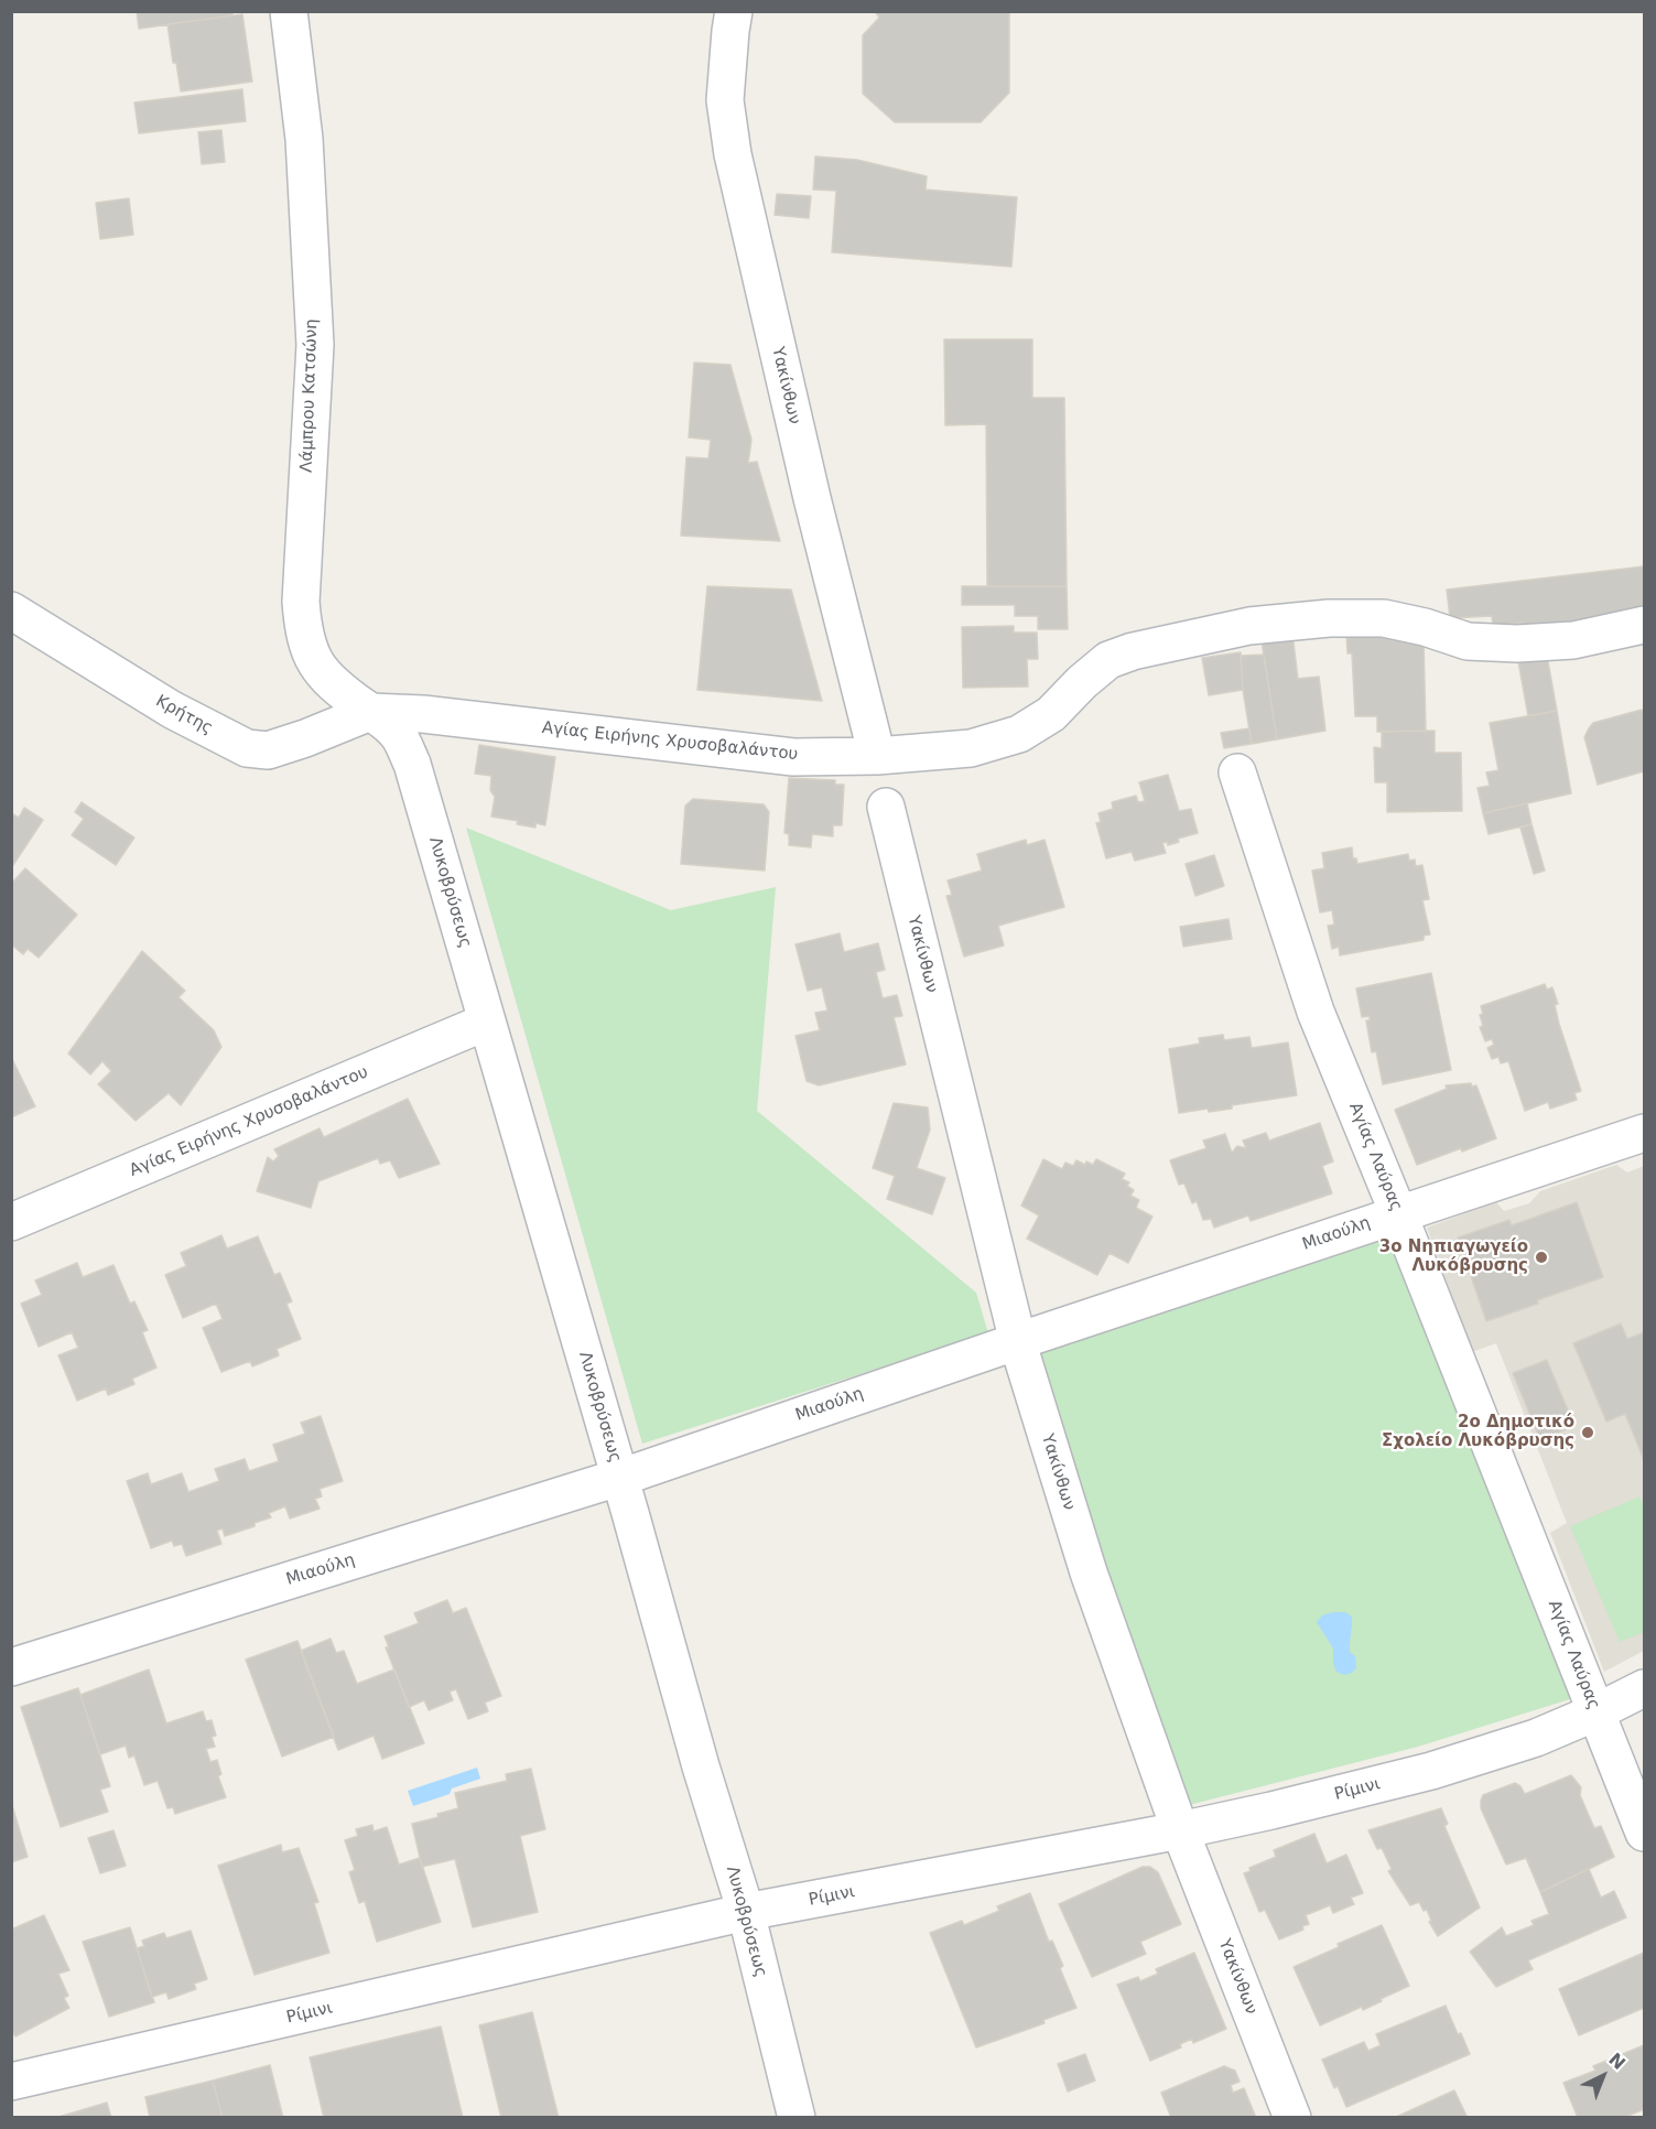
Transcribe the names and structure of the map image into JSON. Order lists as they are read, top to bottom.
{
  "streets": {
    "street": [
      "Υακίνθων",
      "Λάμπρου Κατσώνη",
      "Κρήτης",
      "Αγίας Ειρήνης Χρυσοβαλάντου",
      "Λυκοβρύσεως",
      "Αγίας Λαύρας",
      "Μιαούλη",
      "Ρίμινι"
    ]
  },
  "crossings": [
    ["Υακίνθων", "Αγίας Ειρήνης Χρυσοβαλάντου"],
    ["Υακίνθων", "Μιαούλη"],
    ["Υακίνθων", "Ρίμινι"],
    ["Λάμπρου Κατσώνη", "Κρήτης"],
    ["Λάμπρου Κατσώνη", "Αγίας Ειρήνης Χρυσοβαλάντου"],
    ["Λάμπρου Κατσώνη", "Λυκοβρύσεως"],
    ["Κρήτης", "Αγίας Ειρήνης Χρυσοβαλάντου"],
    ["Κρήτης", "Λυκοβρύσεως"],
    ["Αγίας Ειρήνης Χρυσοβαλάντου", "Λυκοβρύσεως"],
    ["Λυκοβρύσεως", "Μιαούλη"],
    ["Λυκοβρύσεως", "Ρίμινι"],
    ["Αγίας Λαύρας", "Μιαούλη"],
    ["Αγίας Λαύρας", "Ρίμινι"]
  ],
  "places": ["3ο Νηπιαγωγείο Λυκόβρυσης", "2ο Δημοτικό Σχολείο Λυκόβρυσης"],
  "north": "top right"
}
